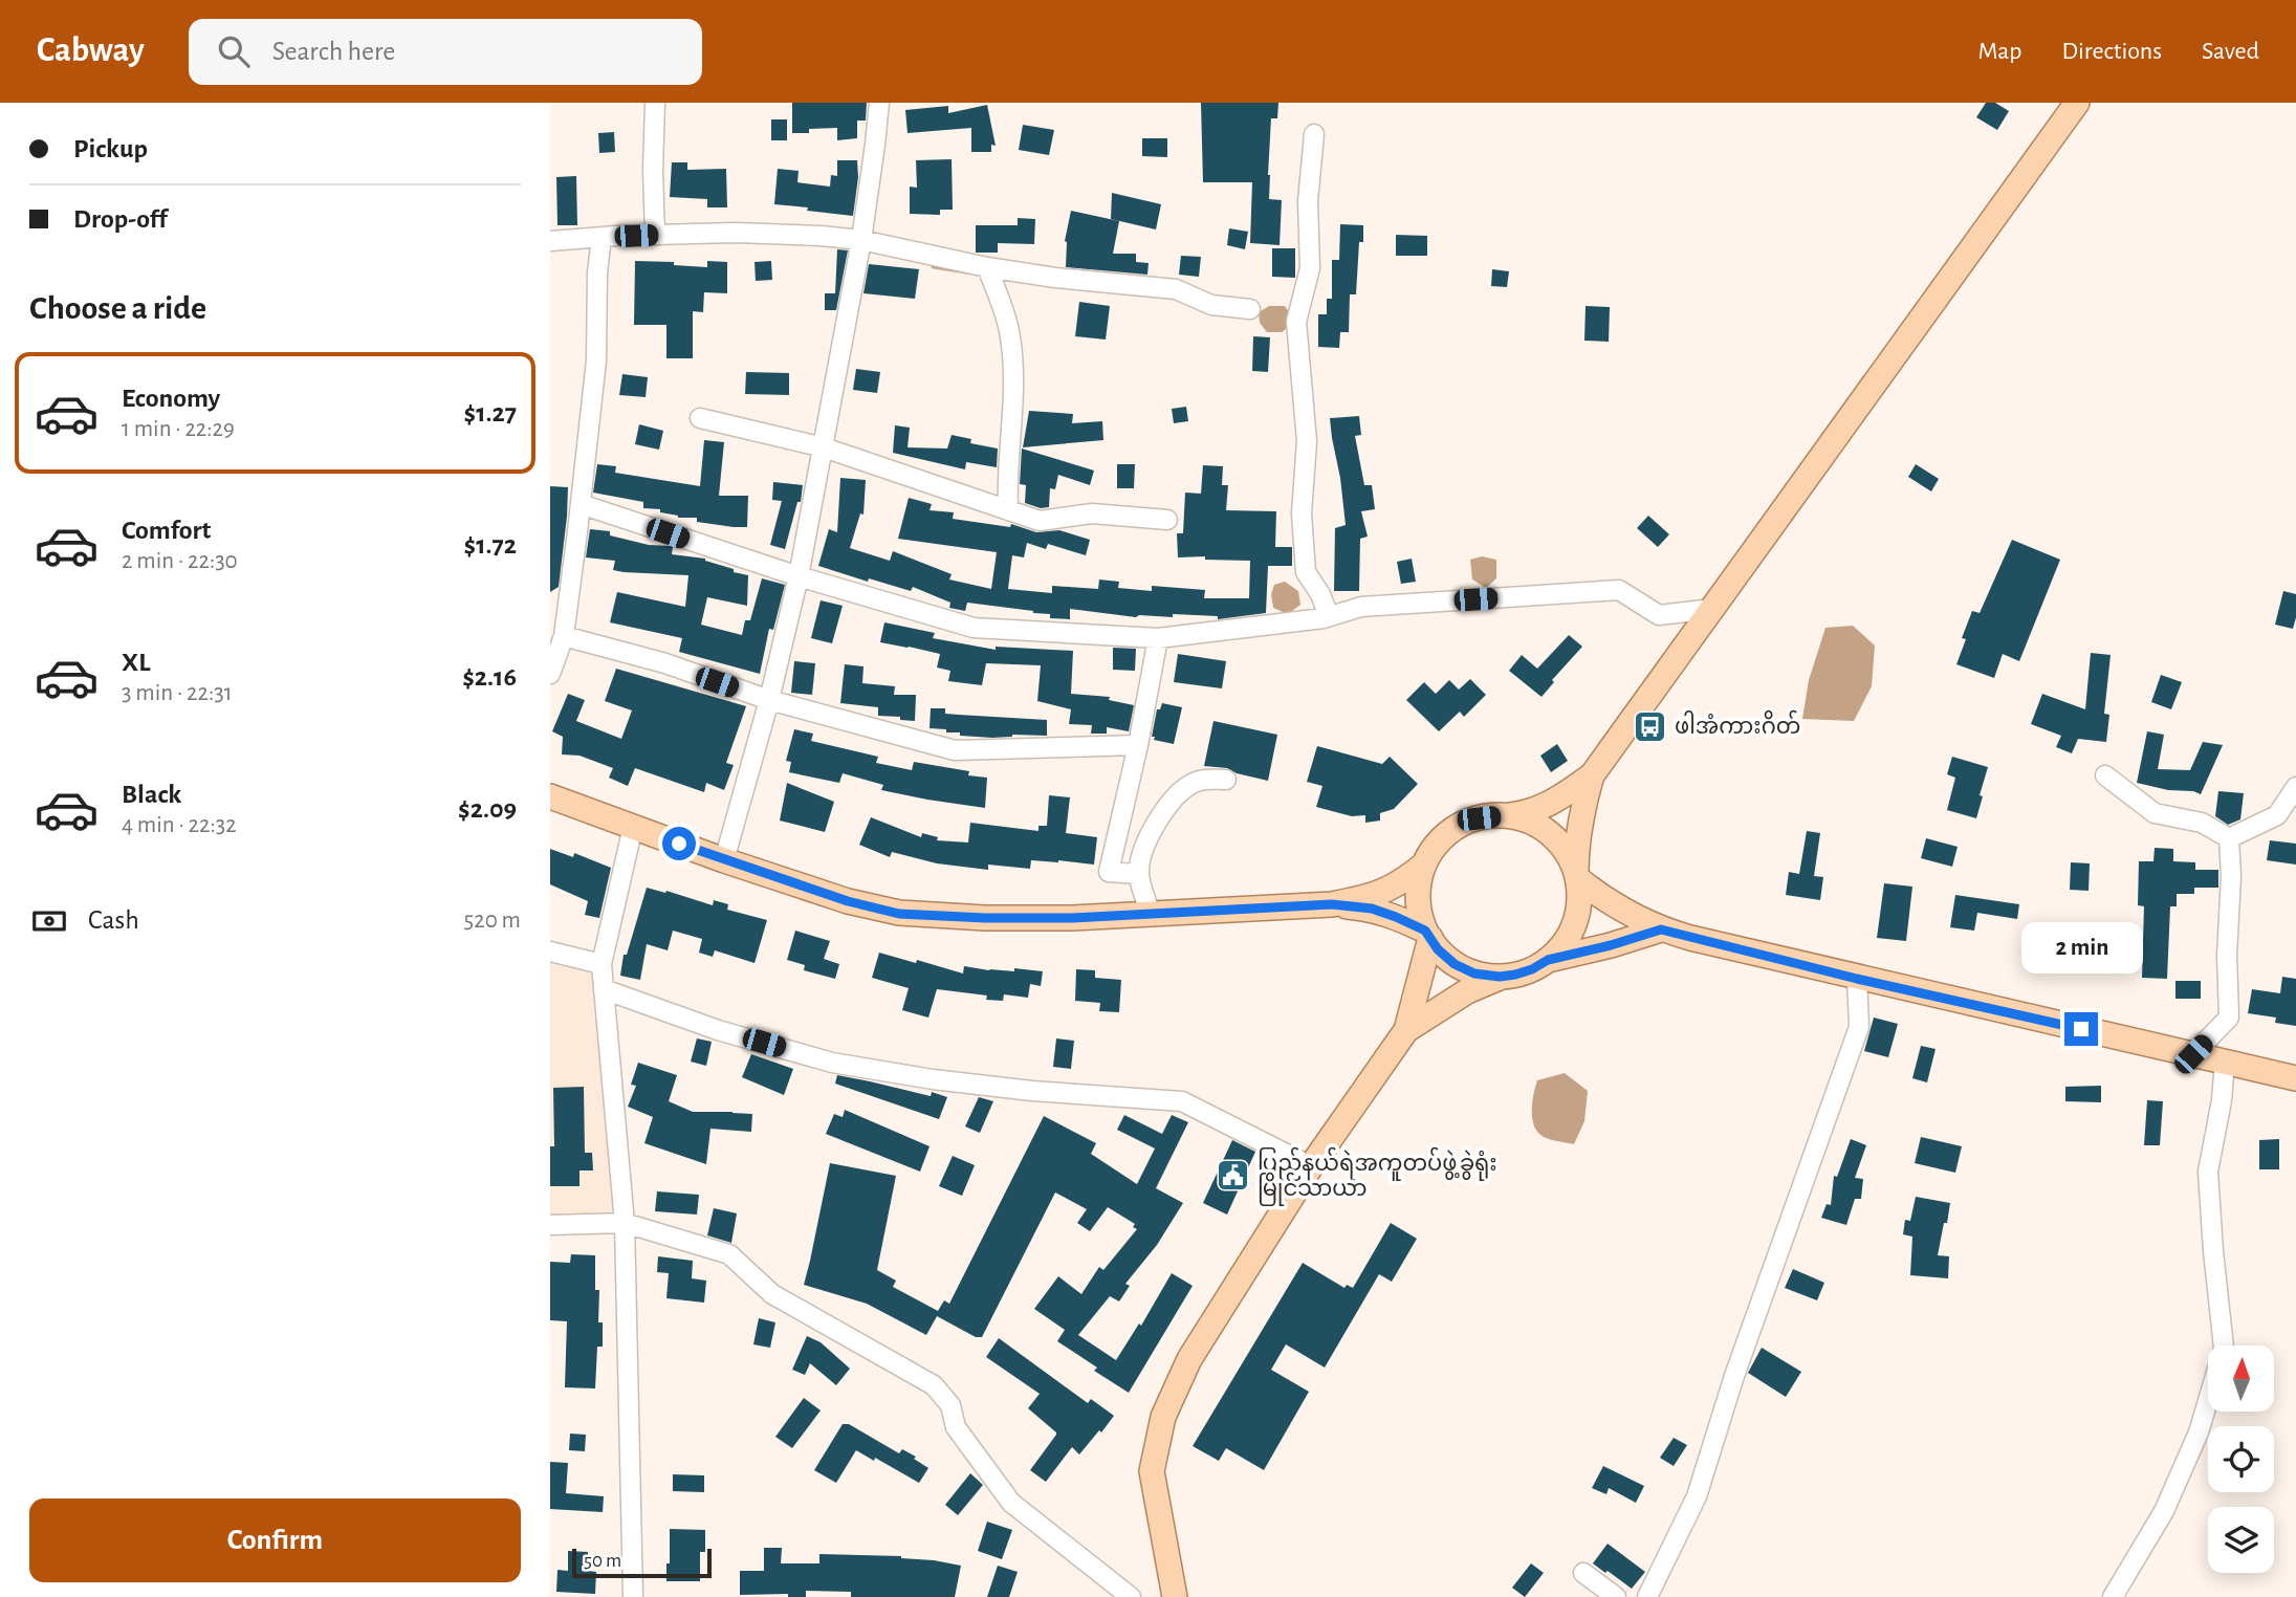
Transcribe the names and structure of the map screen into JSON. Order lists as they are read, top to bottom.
{
  "places": {
    "bus stop": ["ဖါအံကားဂိတ်"],
    "public building": ["ပြည်နယ်ရဲအကူတပ်ဖွဲ့ခွဲရုံး မြိုင်သာယာ"]
  },
  "scale_bar": "50 m",
  "north": "top",
  "page": {
    "header": "Cabway",
    "search": "Search here",
    "nav": ["Map", "Directions", "Saved"],
    "banner": ["Pickup", "Drop-off"],
    "heading": "Choose a ride",
    "list": [
      {
        "name": "Economy",
        "note": "1 min · 22:29",
        "value": "$1.27"
      },
      {
        "name": "Comfort",
        "note": "2 min · 22:30",
        "value": "$1.72"
      },
      {
        "name": "XL",
        "note": "3 min · 22:31",
        "value": "$2.16"
      },
      {
        "name": "Black",
        "note": "4 min · 22:32",
        "value": "$2.09"
      }
    ],
    "pay": ["Cash", "520 m"],
    "bubble": "2 min",
    "buttons": "Confirm",
    "scale": "50 m"
  }
}
